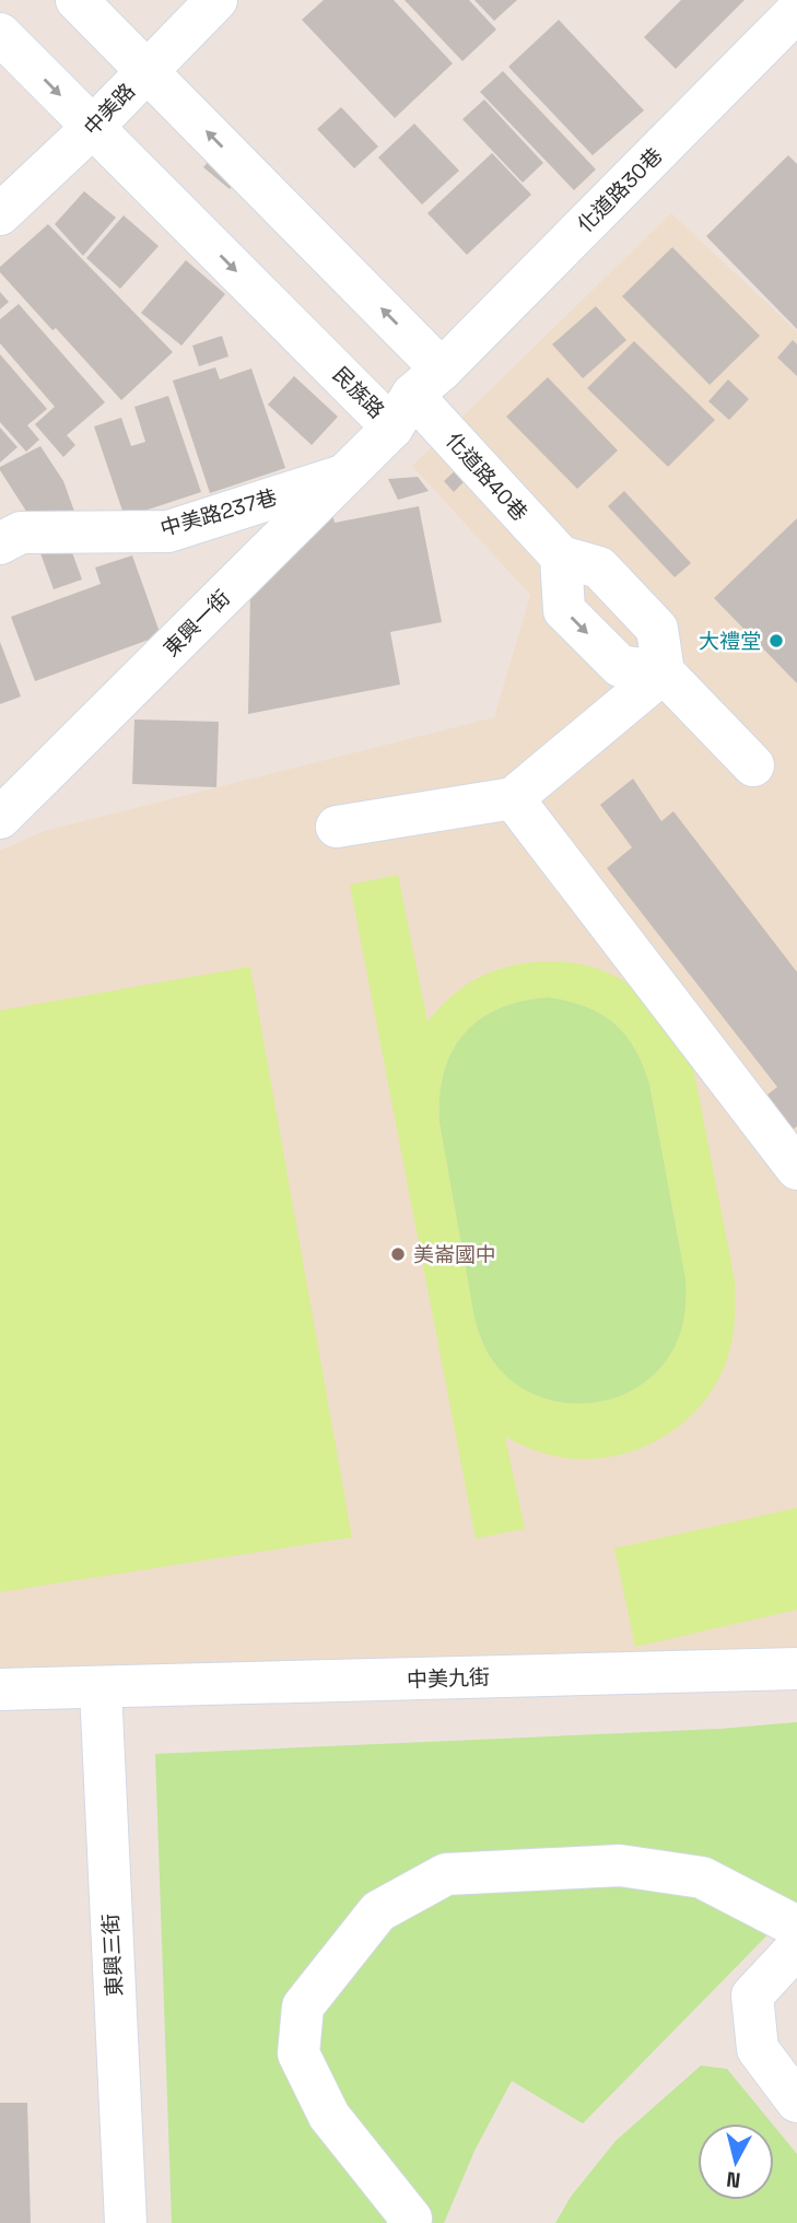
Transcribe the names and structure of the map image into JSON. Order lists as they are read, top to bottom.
{
  "streets": {
    "street": [
      "中美路",
      "化道路30巷",
      "民族路",
      "化道路40巷",
      "中美路237巷",
      "東興一街",
      "中美九街",
      "東興三街"
    ]
  },
  "crossings": [
    ["中美路", "民族路"],
    ["化道路30巷", "民族路"],
    ["化道路30巷", "化道路40巷"],
    ["化道路30巷", "東興一街"],
    ["民族路", "化道路40巷"],
    ["民族路", "東興一街"],
    ["化道路40巷", "東興一街"],
    ["中美路237巷", "東興一街"],
    ["中美九街", "東興三街"]
  ],
  "places": ["大禮堂", "美崙國中"],
  "north": "bottom"
}
